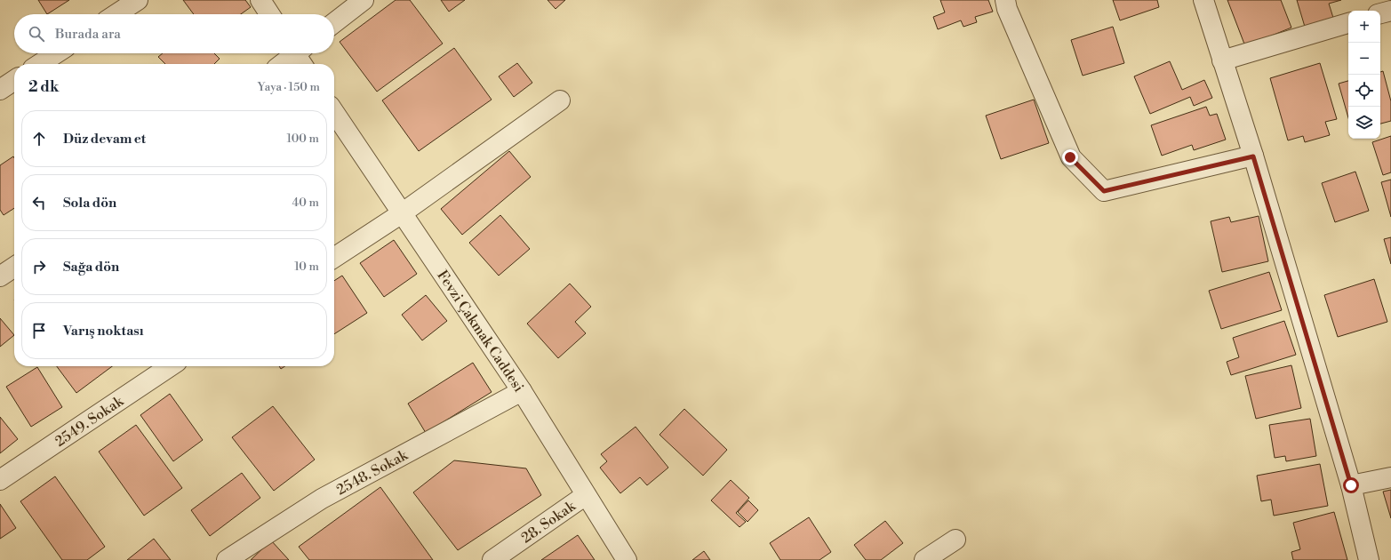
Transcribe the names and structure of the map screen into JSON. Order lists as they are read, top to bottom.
{
  "streets": {
    "street": [
      "Fevzi Çakmak Caddesi",
      "2549. Sokak",
      "2548. Sokak",
      "28. Sokak"
    ]
  },
  "crossings": [
    ["Fevzi Çakmak Caddesi", "2548. Sokak"],
    ["Fevzi Çakmak Caddesi", "28. Sokak"]
  ],
  "page": {
    "map_buttons": ["+", "−"],
    "search": "Burada ara",
    "heading": ["2 dk", "Yaya · 150 m"],
    "list": [
      ["Düz devam et", "100 m"],
      ["Sola dön", "40 m"],
      ["Sağa dön", "10 m"],
      "Varış noktası"
    ]
  }
}
